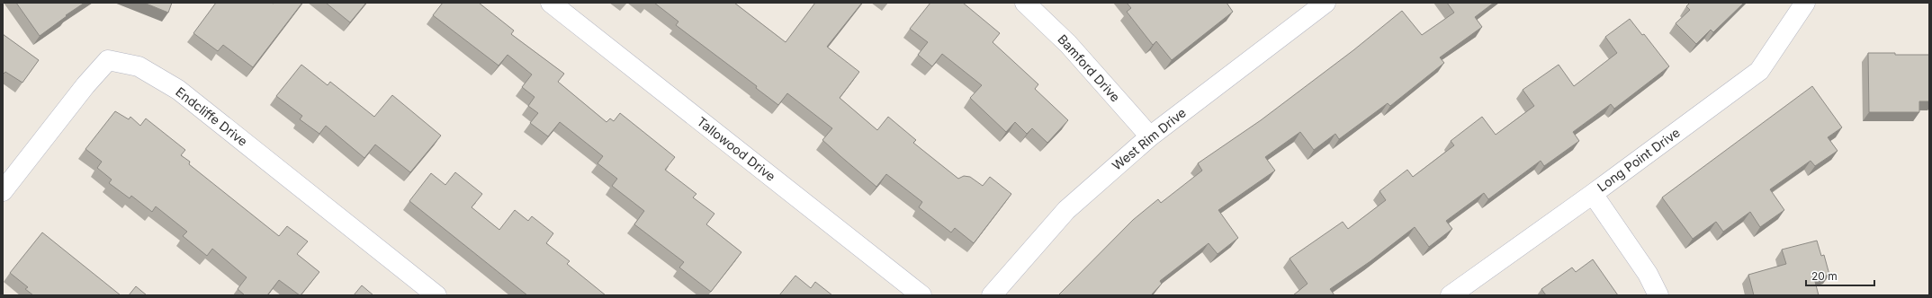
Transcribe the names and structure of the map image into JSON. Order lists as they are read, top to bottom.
{
  "streets": {
    "street": [
      "Bamford Drive",
      "Endcliffe Drive",
      "West Rim Drive",
      "Tallowood Drive",
      "Long Point Drive"
    ]
  },
  "crossings": [
    ["Bamford Drive", "West Rim Drive"]
  ],
  "scale_bar": "20 m"
}
